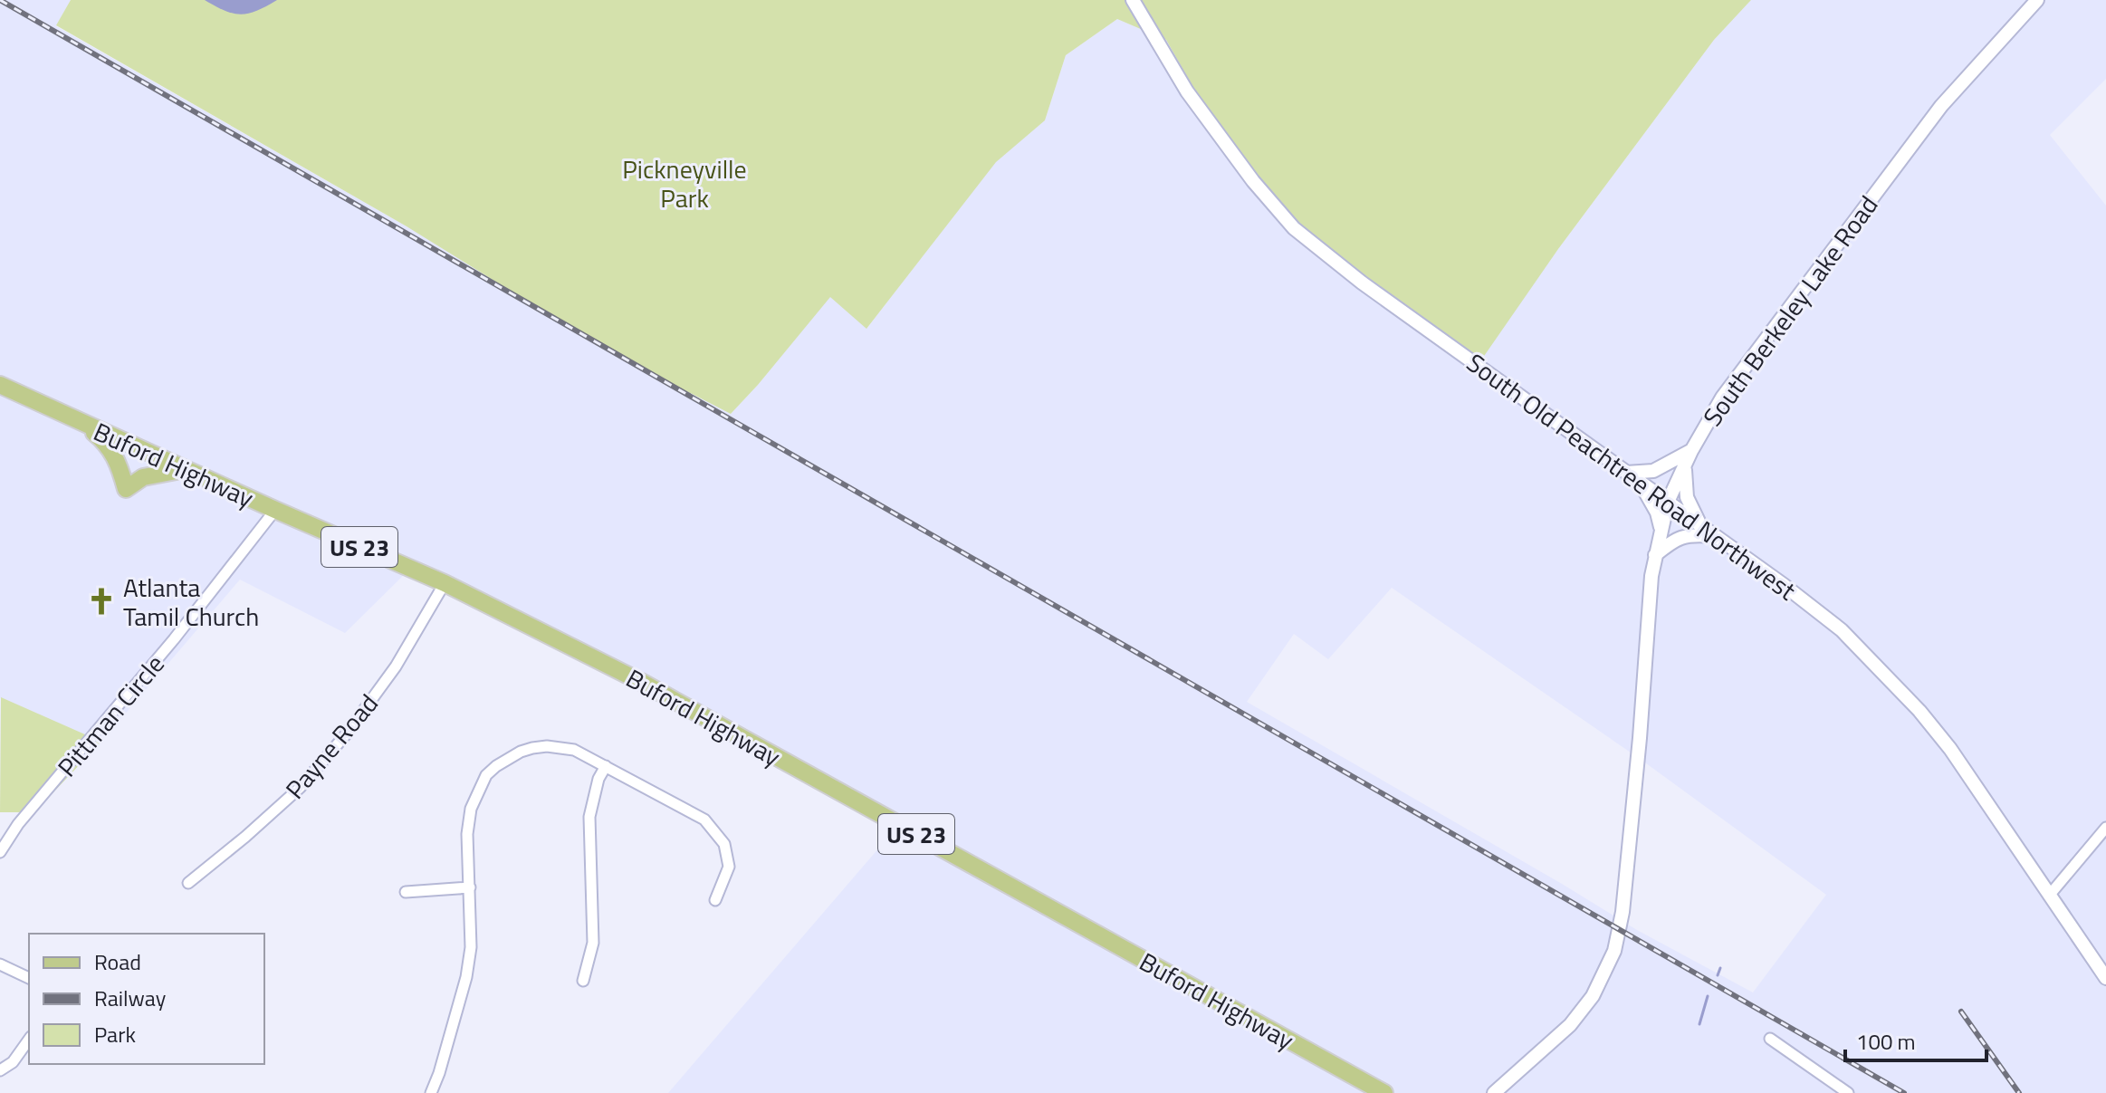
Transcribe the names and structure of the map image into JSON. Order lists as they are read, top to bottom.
{
  "streets": {
    "main road": ["Buford Highway", "US 23"],
    "street": [
      "South Berkeley Lake Road",
      "South Old Peachtree Road Northwest",
      "Pittman Circle",
      "Payne Road"
    ]
  },
  "crossings": [
    ["South Berkeley Lake Road", "South Old Peachtree Road Northwest"],
    ["Buford Highway", "Pittman Circle"],
    ["Buford Highway", "Payne Road"]
  ],
  "parks": ["Pickneyville Park"],
  "places": {
    "church": ["Atlanta Tamil Church"]
  },
  "legend": ["Road", "Railway", "Park"],
  "scale_bar": "100 m"
}
